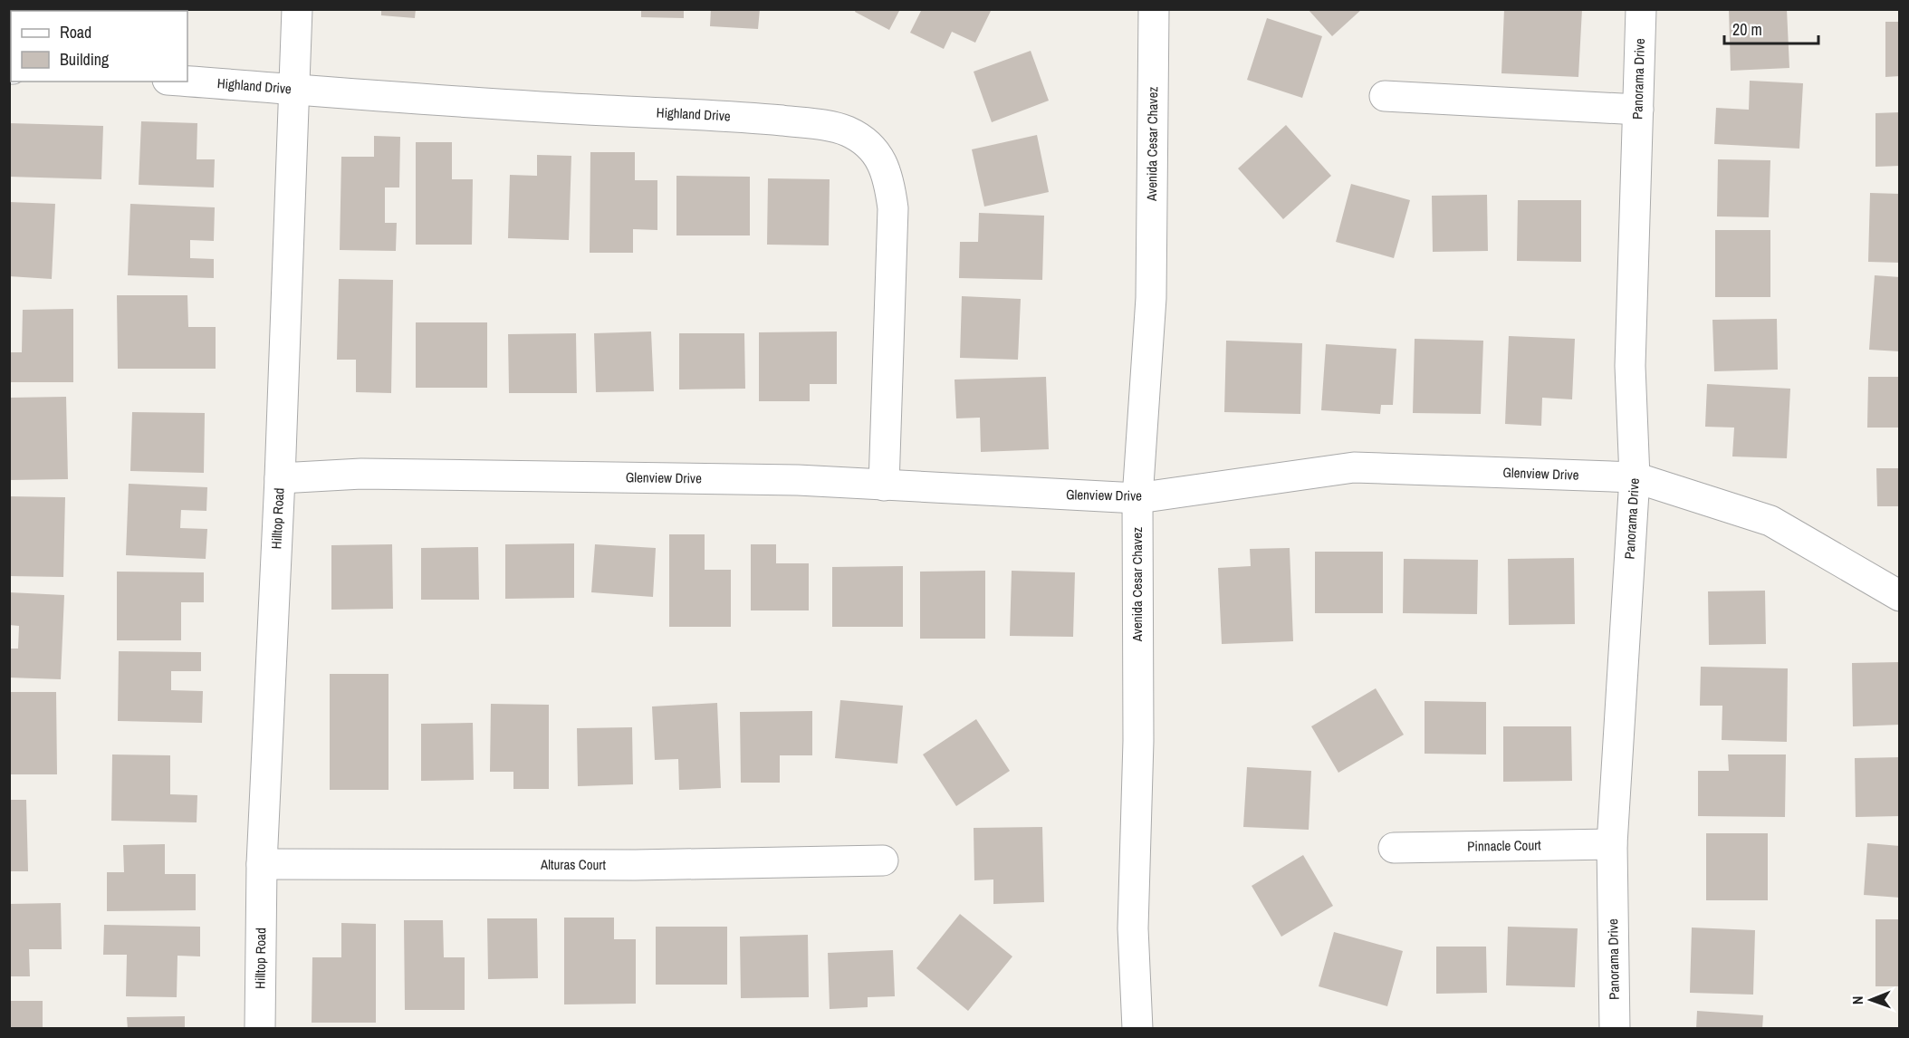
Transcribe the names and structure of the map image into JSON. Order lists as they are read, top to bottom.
{
  "streets": {
    "street": [
      "Panorama Drive",
      "Highland Drive",
      "Avenida Cesar Chavez",
      "Glenview Drive",
      "Hilltop Road",
      "Pinnacle Court",
      "Alturas Court"
    ]
  },
  "crossings": [
    ["Panorama Drive", "Glenview Drive"],
    ["Panorama Drive", "Pinnacle Court"],
    ["Highland Drive", "Glenview Drive"],
    ["Highland Drive", "Hilltop Road"],
    ["Avenida Cesar Chavez", "Glenview Drive"],
    ["Glenview Drive", "Hilltop Road"],
    ["Hilltop Road", "Alturas Court"]
  ],
  "legend": ["Road", "Building"],
  "scale_bar": "20 m",
  "north": "left"
}
